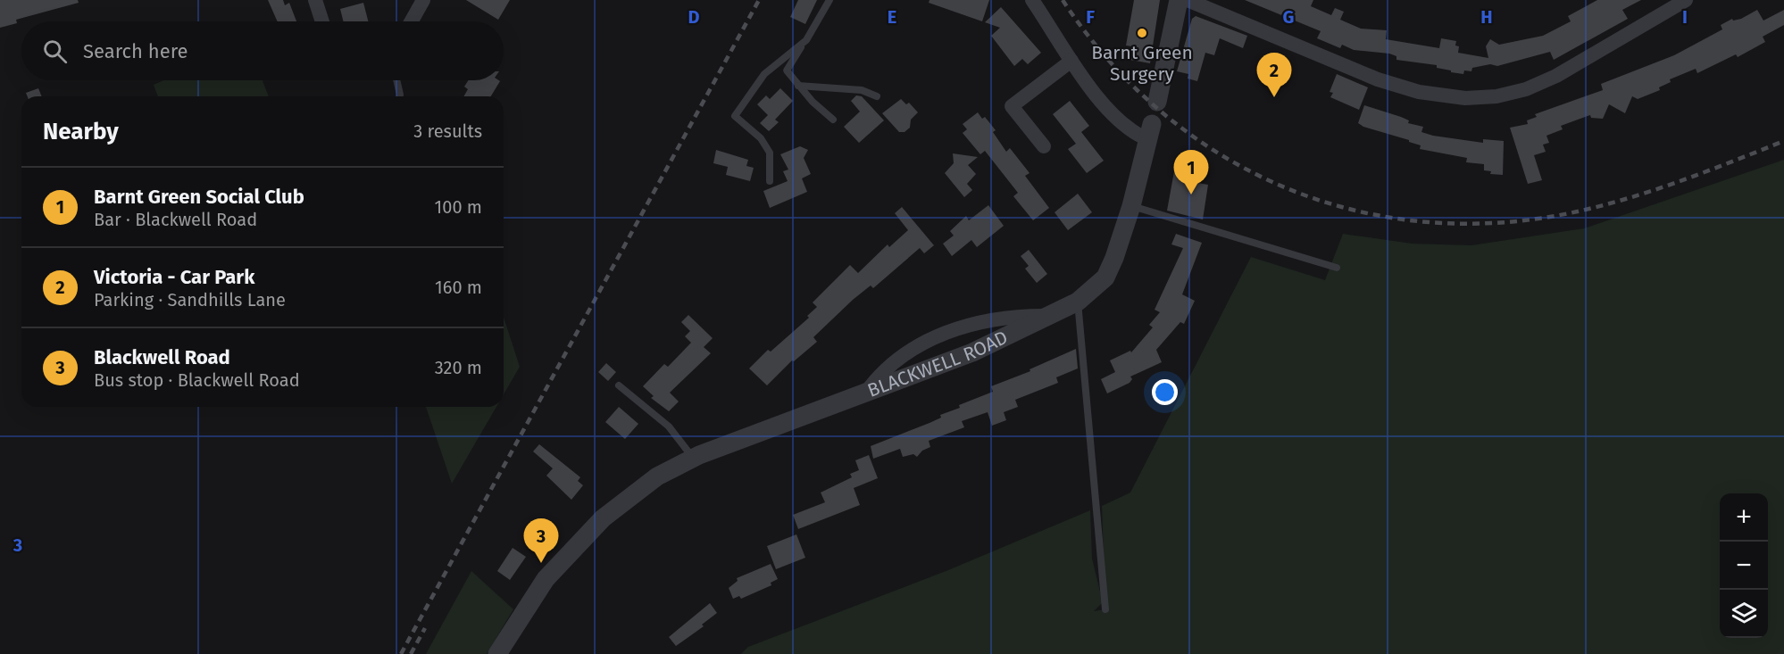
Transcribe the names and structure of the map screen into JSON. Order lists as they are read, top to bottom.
{
  "streets": {
    "street": ["BLACKWELL ROAD"]
  },
  "places": ["Barnt Green Surgery"],
  "page": {
    "search": "Search here",
    "pins": ["2", "1", "3"],
    "heading": ["Nearby", "3 results"],
    "list": [
      {
        "mark": "1",
        "name": "Barnt Green Social Club",
        "note": "Bar · Blackwell Road",
        "value": "100 m"
      },
      {
        "mark": "2",
        "name": "Victoria - Car Park",
        "note": "Parking · Sandhills Lane",
        "value": "160 m"
      },
      {
        "mark": "3",
        "name": "Blackwell Road",
        "note": "Bus stop · Blackwell Road",
        "value": "320 m"
      }
    ],
    "map_buttons": ["+", "−"]
  },
  "grid": {
    "columns": [
      "D",
      "E",
      "F",
      "G",
      "H",
      "I"
    ],
    "rows": ["3"]
  }
}
